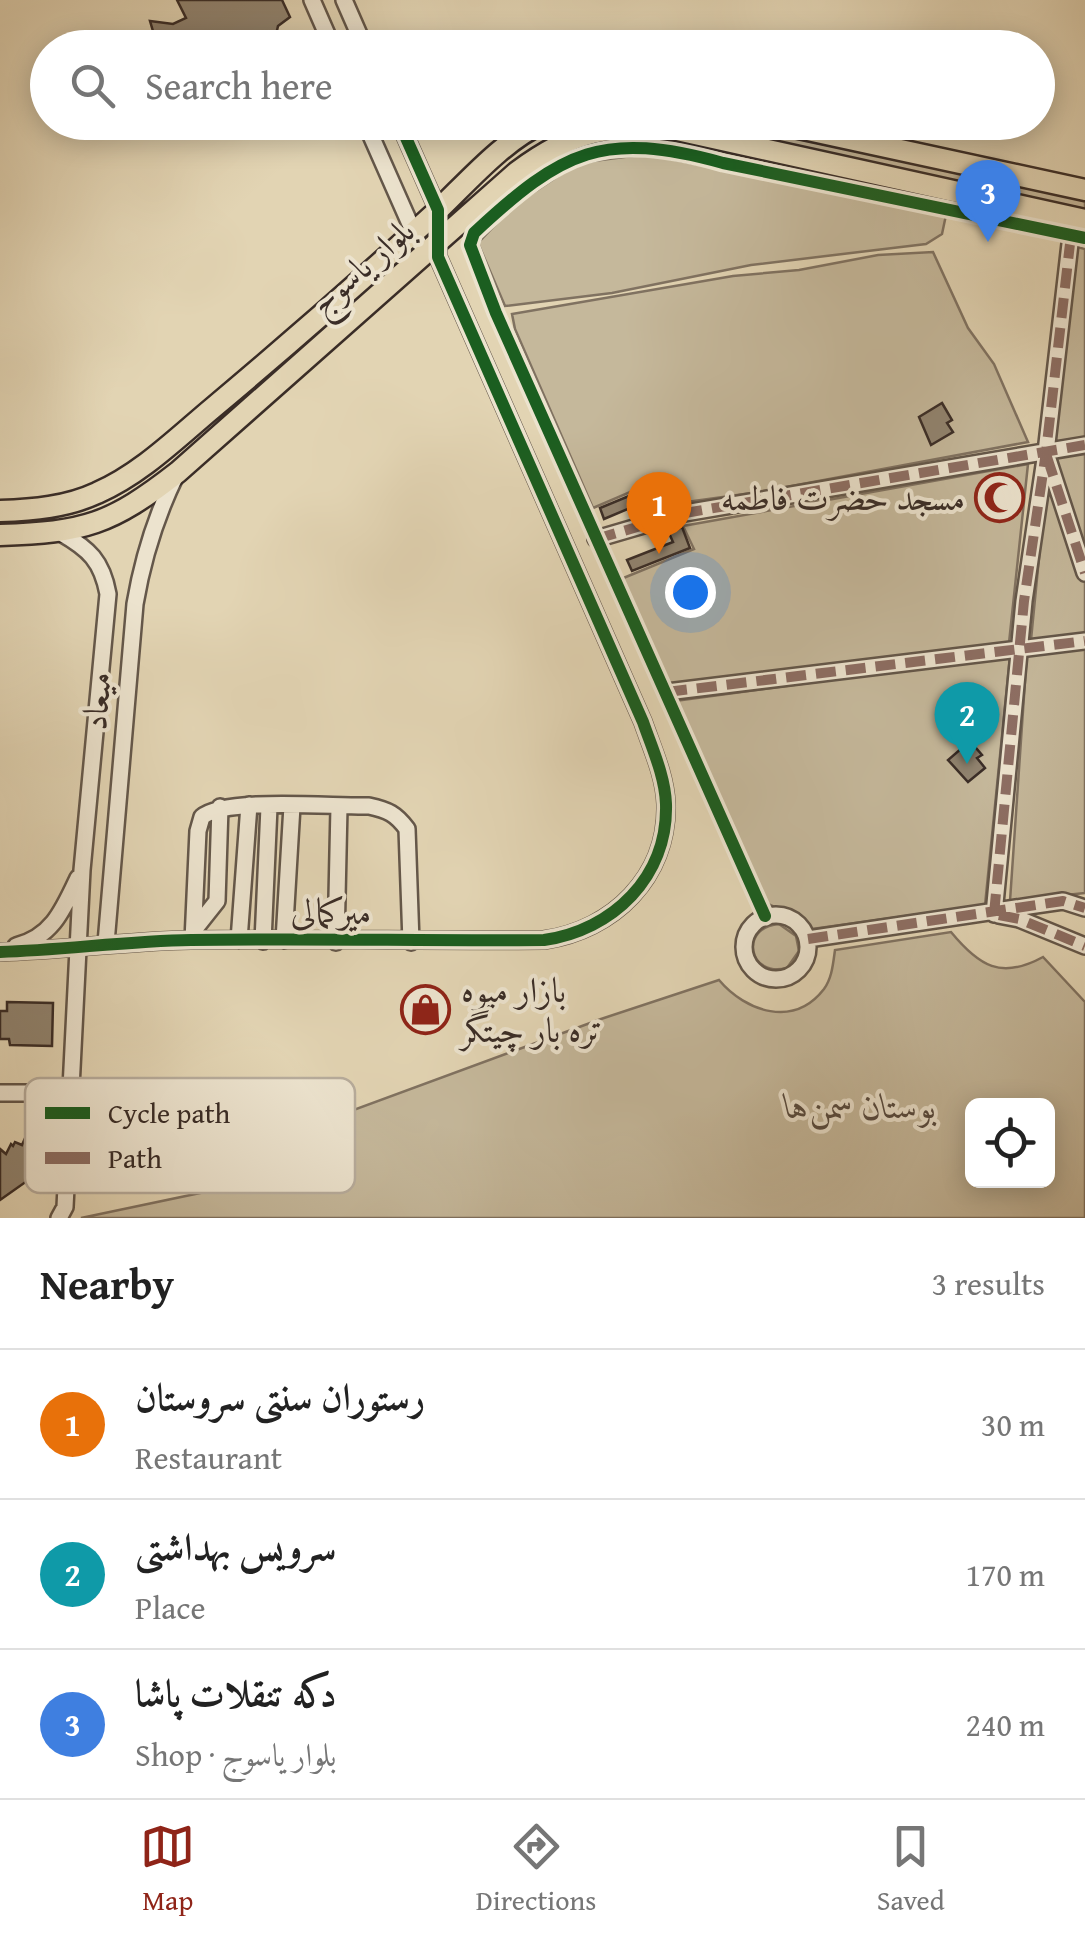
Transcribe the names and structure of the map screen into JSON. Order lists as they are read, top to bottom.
{
  "streets": {
    "main road": ["بلوار یاسوج"],
    "street": ["میعاد", "میرکمالی"]
  },
  "crossings": [
    ["بلوار یاسوج", "میعاد"],
    ["بلوار یاسوج", "میرکمالی"],
    ["میعاد", "میرکمالی"]
  ],
  "parks": ["بوستان سمن‌ها"],
  "places": {
    "mosque": ["مسجد حضرت فاطمه"],
    "shop": ["بازار میوه تره بار چیتگر"]
  },
  "legend": ["Cycle path", "Path"],
  "page": {
    "search": "Search here",
    "pins": ["3", "1", "2"],
    "heading": ["Nearby", "3 results"],
    "list": [
      {
        "mark": "1",
        "name": "رستوران سنتی سروستان",
        "note": "Restaurant",
        "value": "30 m"
      },
      {
        "mark": "2",
        "name": "سرویس بهداشتی",
        "note": "Place",
        "value": "170 m"
      },
      {
        "mark": "3",
        "name": "دکه تنقلات پاشا",
        "note": "Shop · بلوار یاسوج",
        "value": "240 m"
      }
    ],
    "nav": ["Map", "Directions", "Saved"]
  }
}
